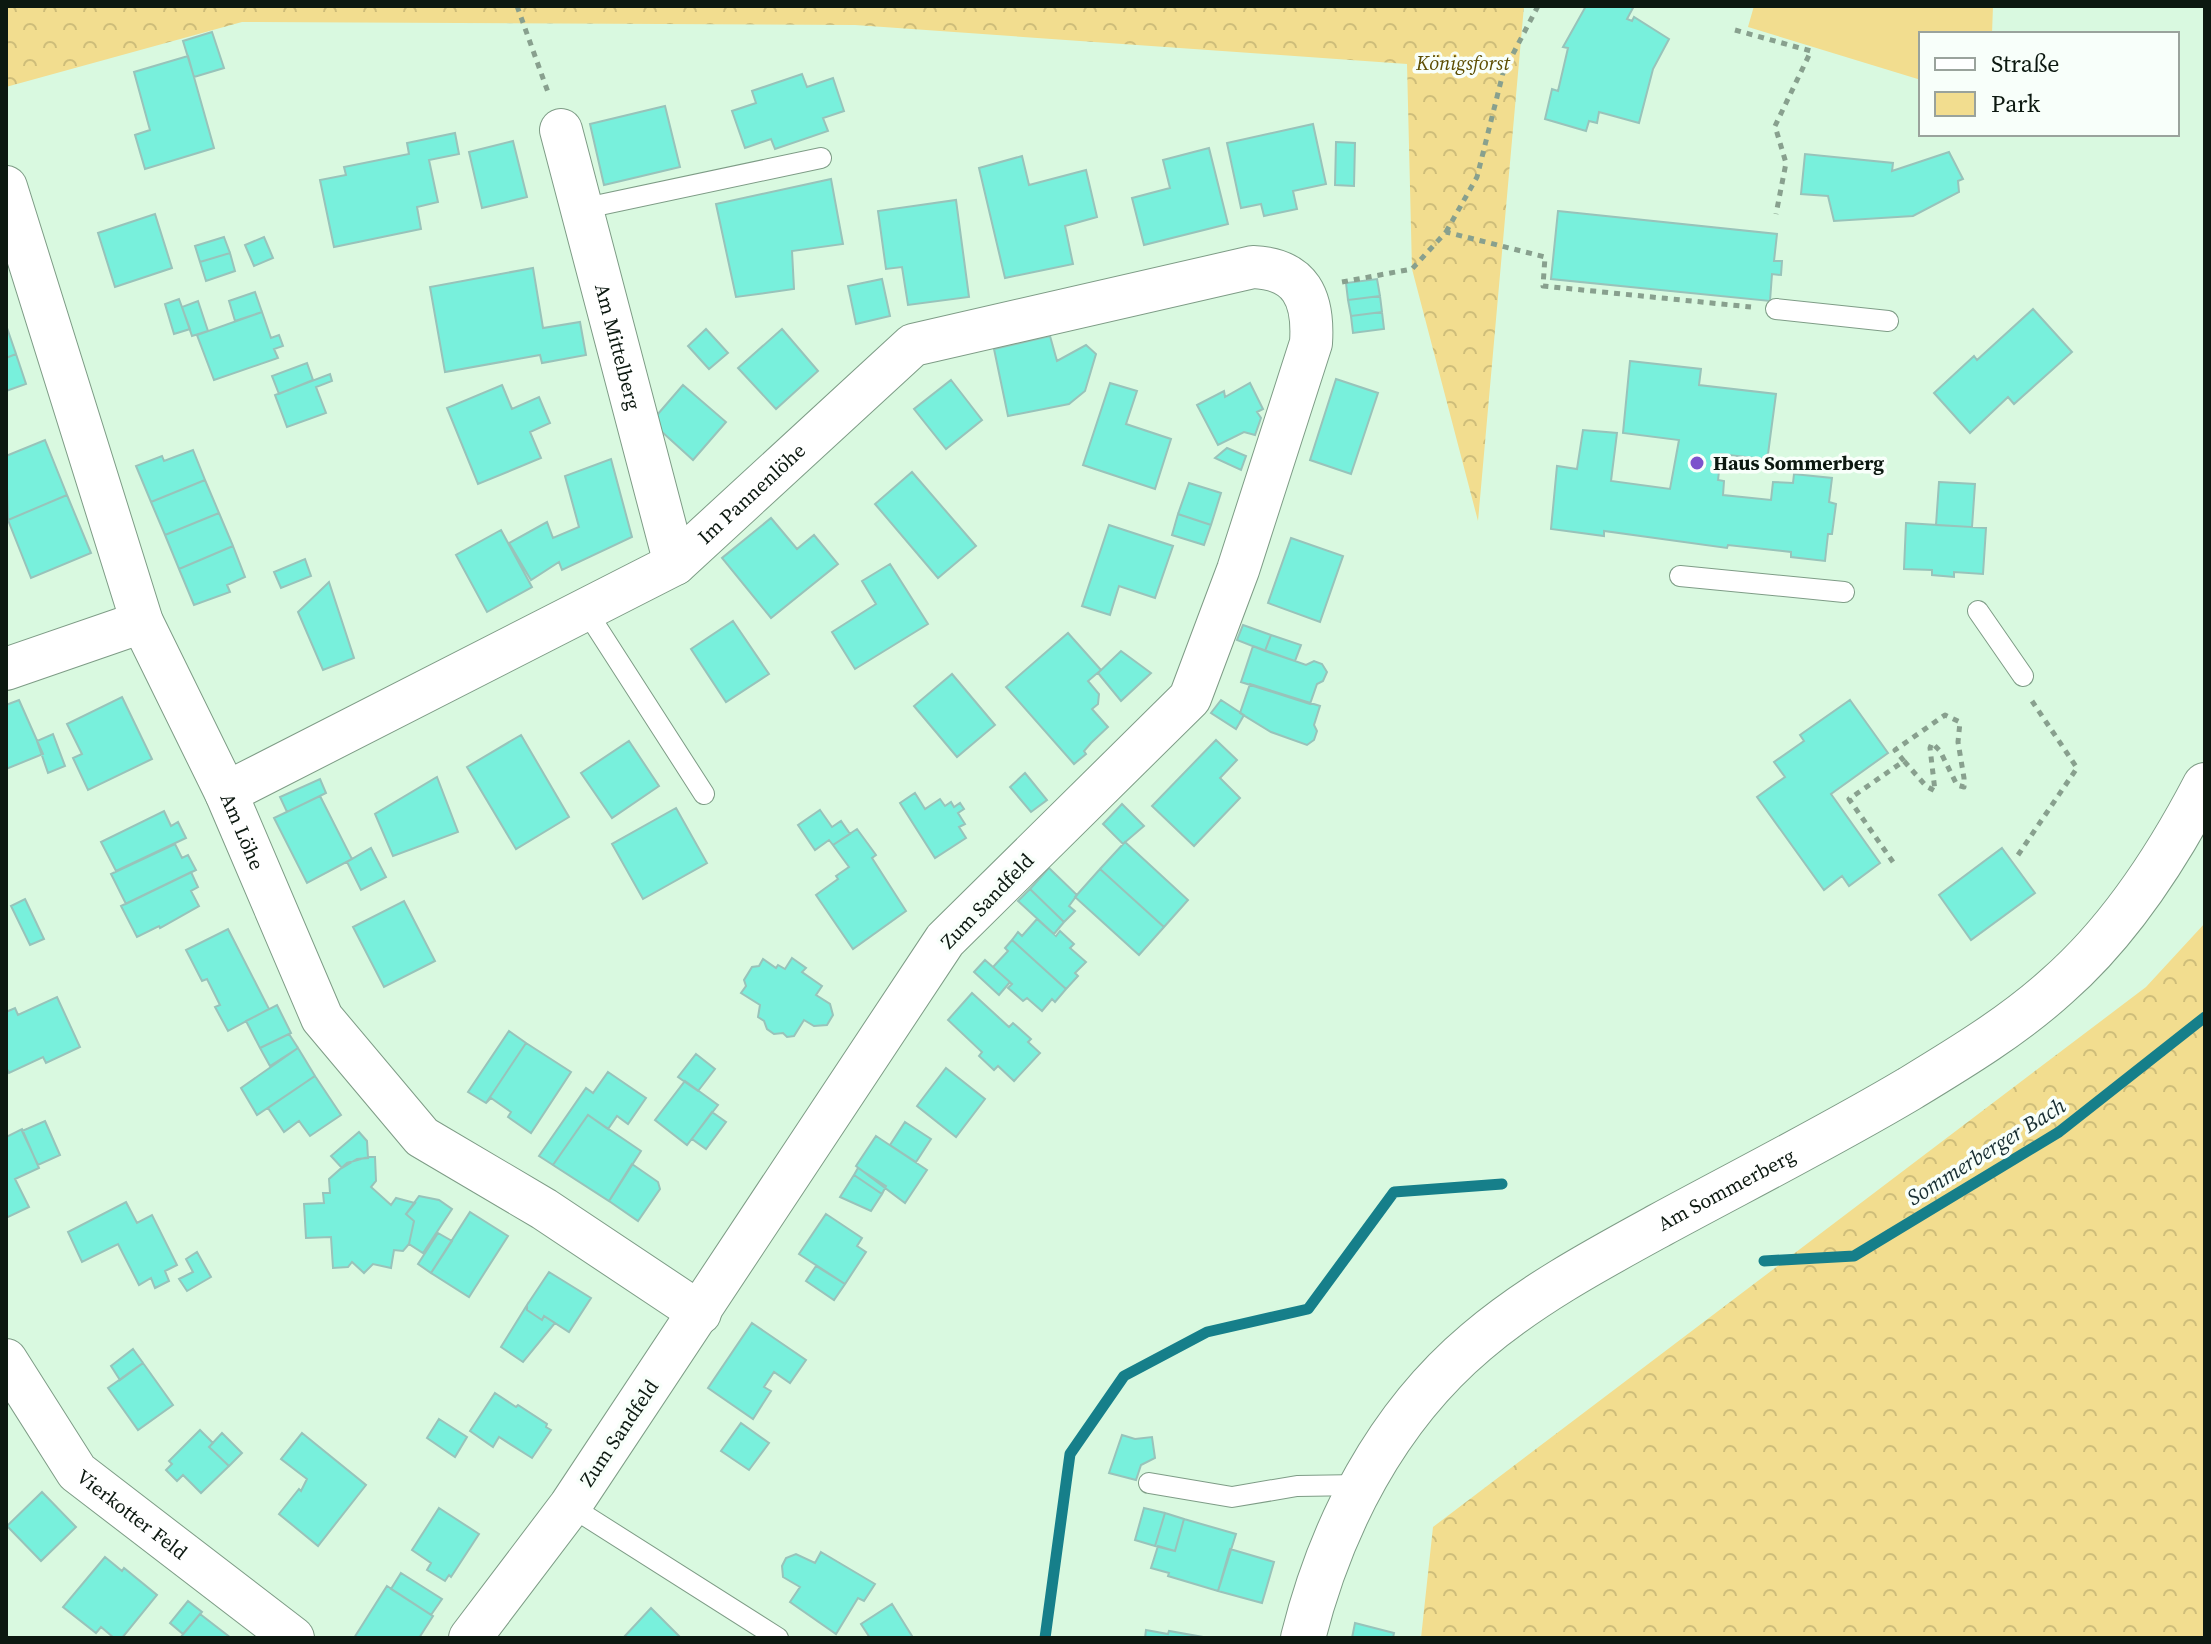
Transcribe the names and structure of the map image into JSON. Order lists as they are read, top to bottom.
{
  "streets": {
    "street": [
      "Am Mittelberg",
      "Im Pannenlöhe",
      "Am Löhe",
      "Zum Sandfeld",
      "Am Sommerberg",
      "Vierkotter Feld"
    ]
  },
  "crossings": [
    ["Am Mittelberg", "Im Pannenlöhe"],
    ["Im Pannenlöhe", "Am Löhe"],
    ["Im Pannenlöhe", "Zum Sandfeld"],
    ["Am Löhe", "Zum Sandfeld"]
  ],
  "water": ["Sommerberger Bach"],
  "parks": ["Königsforst"],
  "places": ["Haus Sommerberg"],
  "legend": ["Straße", "Park"]
}
